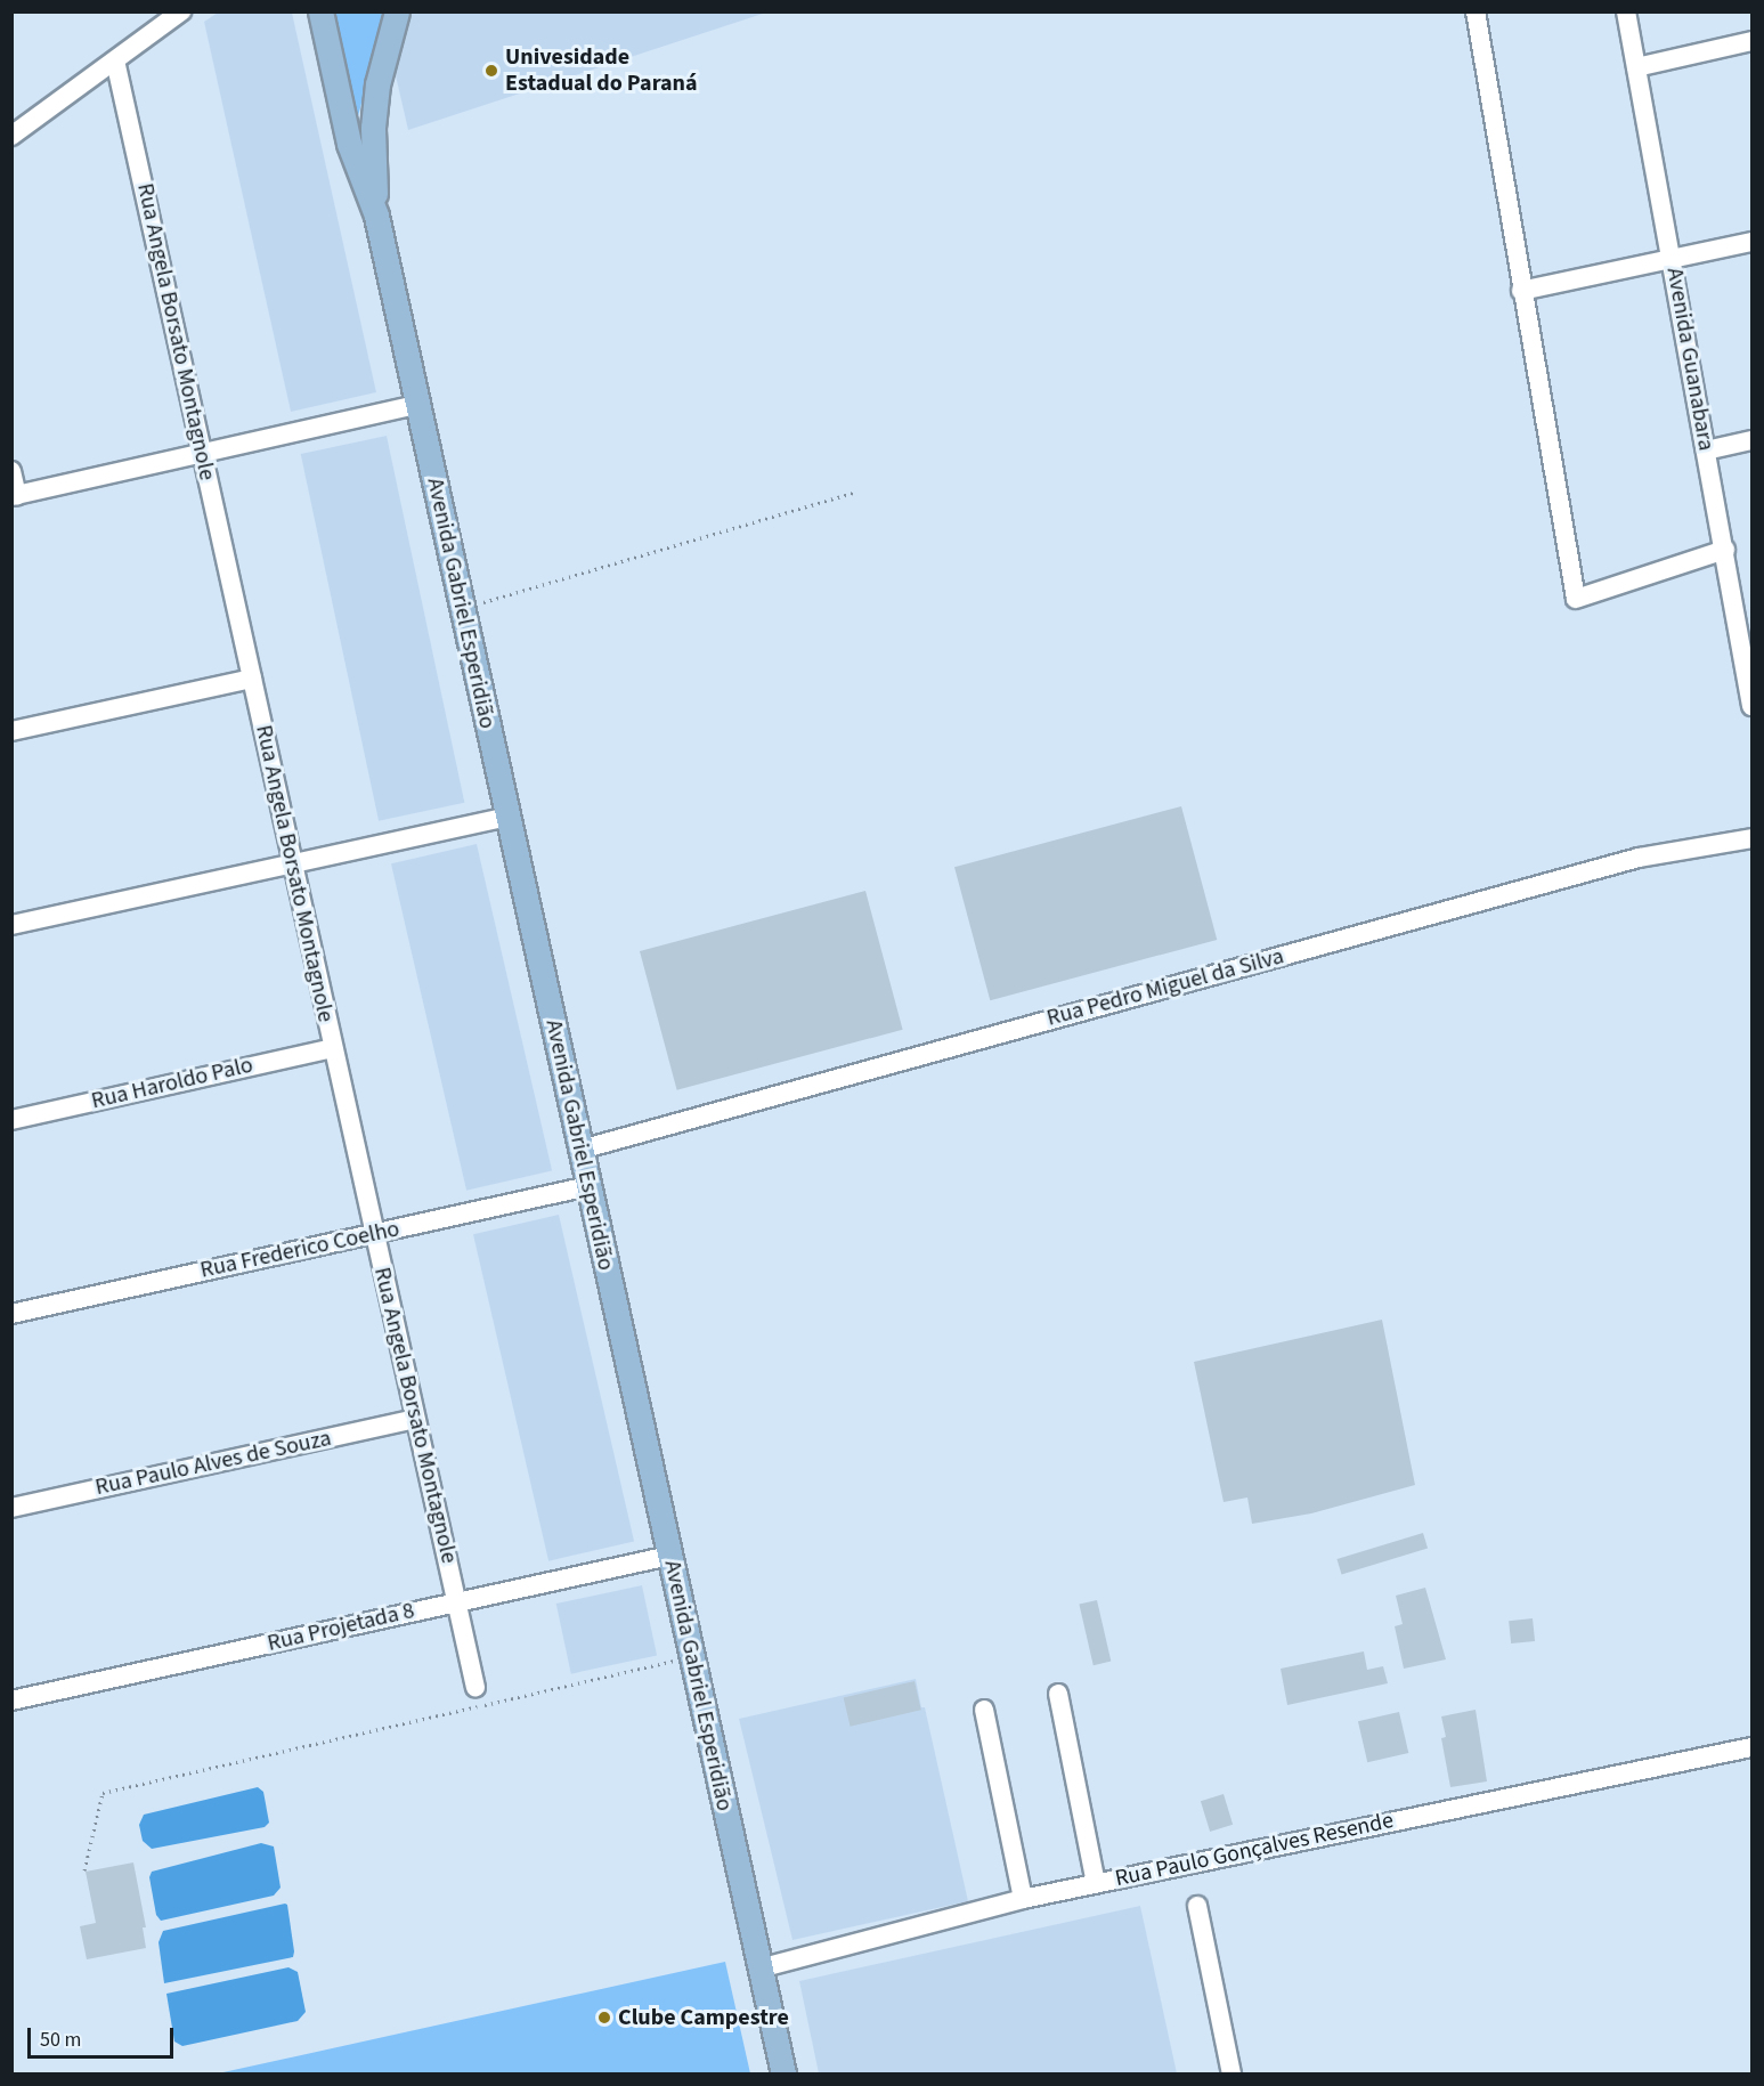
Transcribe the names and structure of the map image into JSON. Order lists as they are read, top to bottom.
{
  "streets": {
    "main road": ["Avenida Gabriel Esperidião"],
    "street": [
      "Rua Angela Borsato Montagnole",
      "Avenida Guanabara",
      "Rua Pedro Miguel da Silva",
      "Rua Haroldo Palo",
      "Rua Frederico Coelho",
      "Rua Paulo Alves de Souza",
      "Rua Projetada 8",
      "Rua Paulo Gonçalves Resende"
    ]
  },
  "crossings": [
    ["Rua Angela Borsato Montagnole", "Rua Haroldo Palo"],
    ["Rua Angela Borsato Montagnole", "Rua Frederico Coelho"],
    ["Rua Angela Borsato Montagnole", "Rua Paulo Alves de Souza"],
    ["Rua Angela Borsato Montagnole", "Rua Projetada 8"],
    ["Avenida Gabriel Esperidião", "Rua Pedro Miguel da Silva"],
    ["Avenida Gabriel Esperidião", "Rua Frederico Coelho"],
    ["Avenida Gabriel Esperidião", "Rua Projetada 8"],
    ["Avenida Gabriel Esperidião", "Rua Paulo Gonçalves Resende"]
  ],
  "places": ["Univesidade Estadual do Paraná", "Clube Campestre"],
  "scale_bar": "50 m"
}
